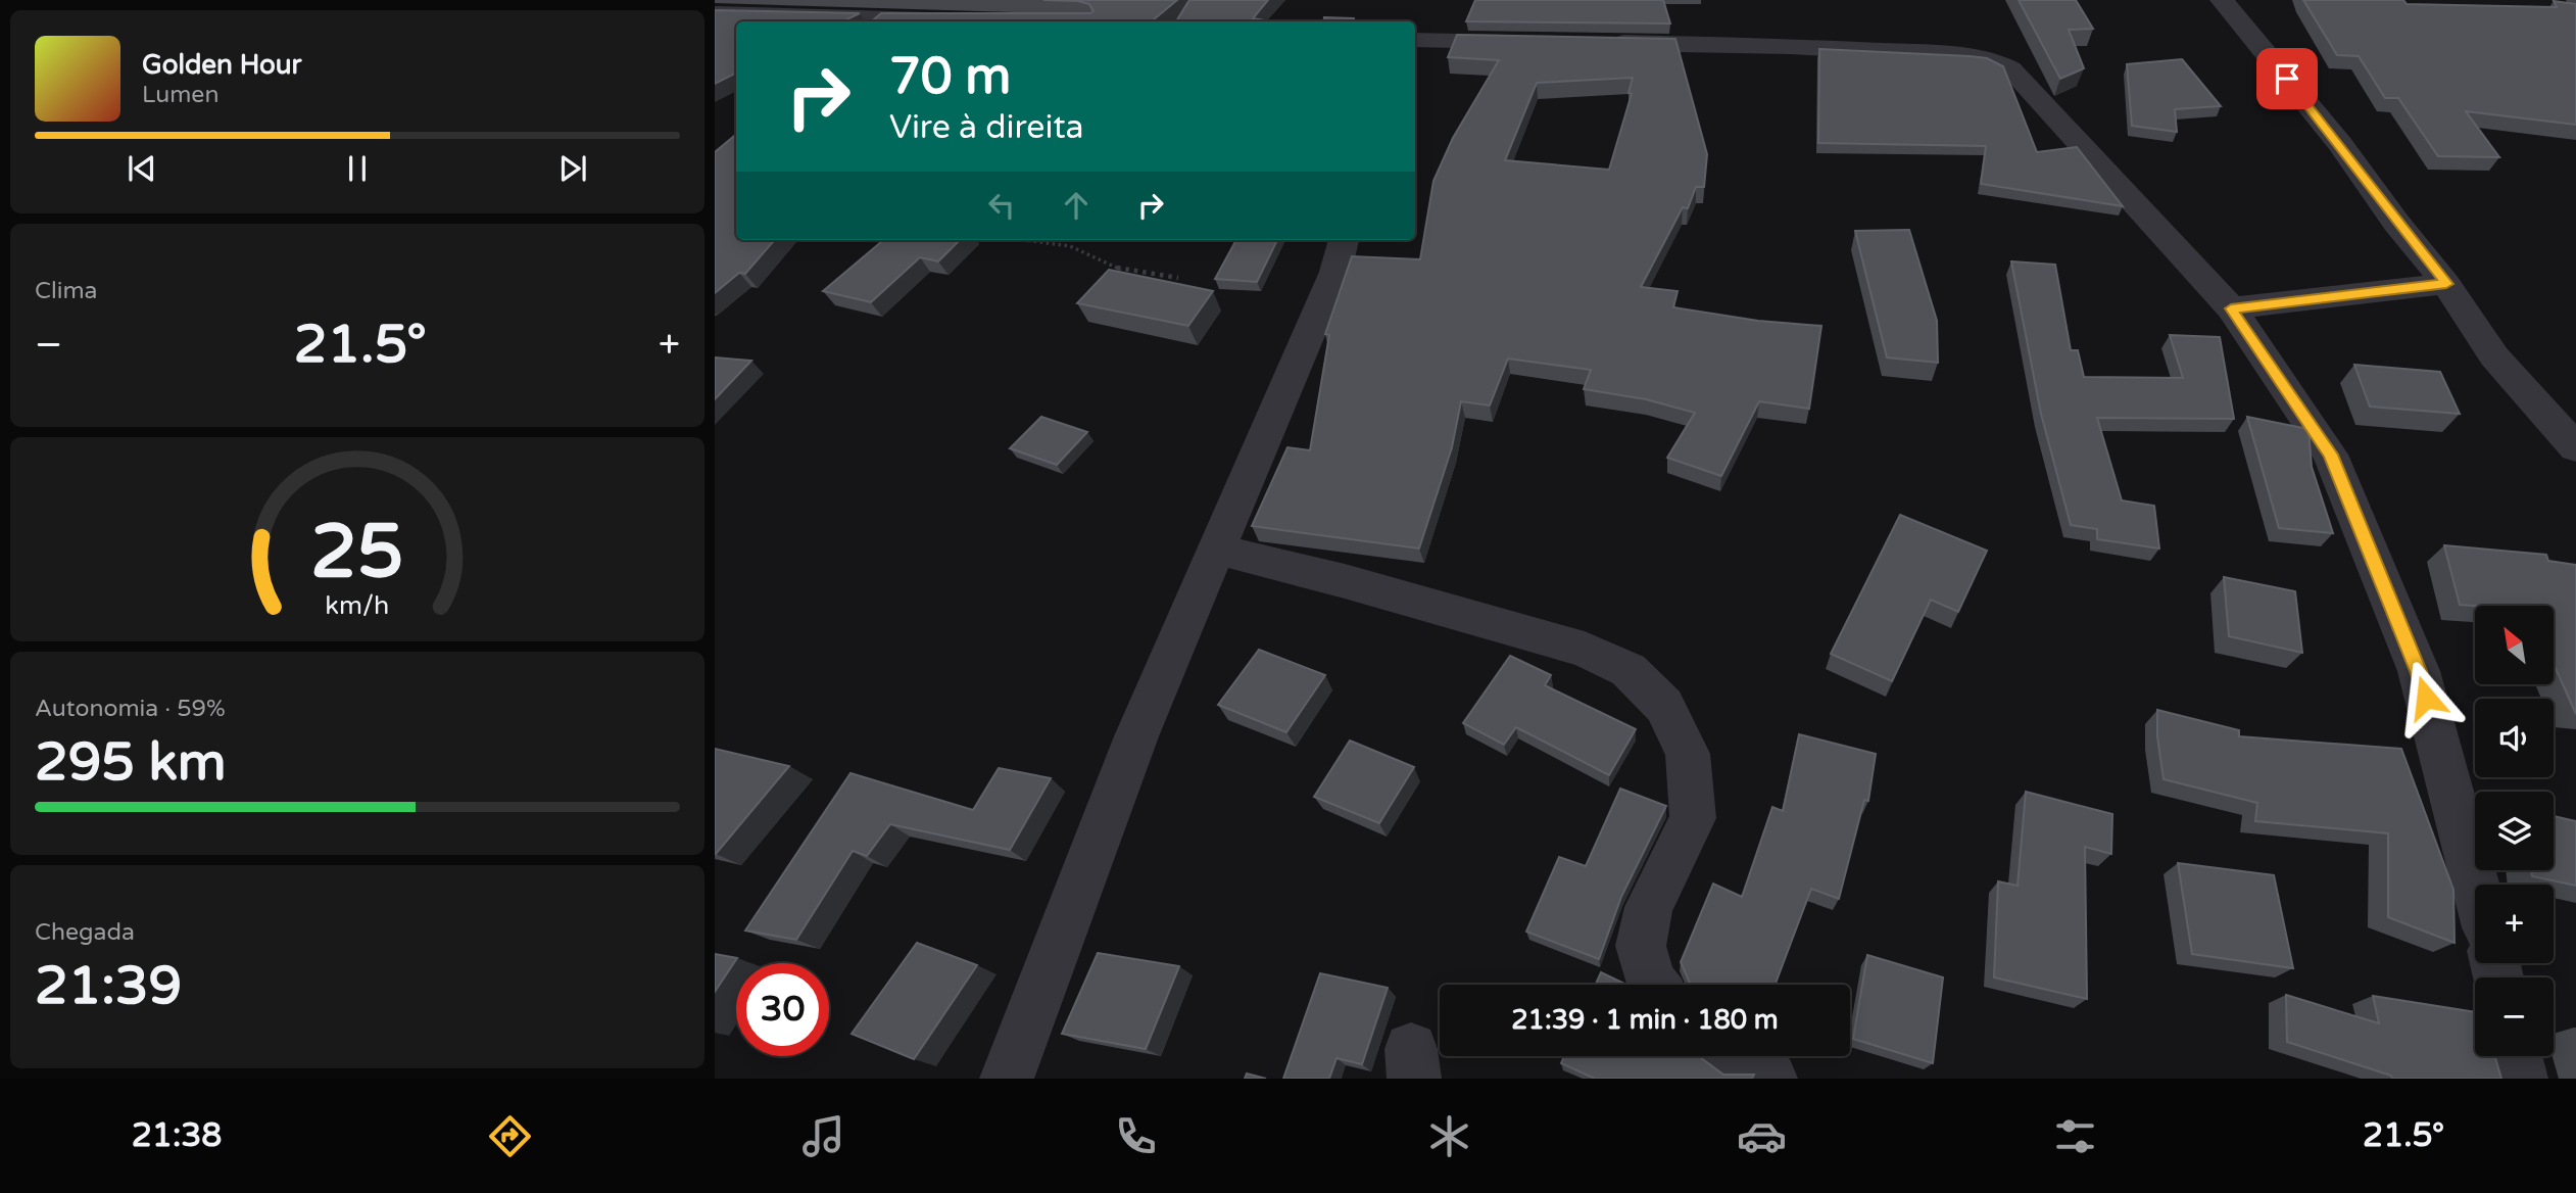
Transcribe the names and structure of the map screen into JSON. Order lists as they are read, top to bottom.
{
  "north": "top left",
  "page": {
    "turn": ["70 m", "Vire à direita"],
    "song": ["Golden Hour", "Lumen"],
    "tile": [
      "Clima",
      ["Autonomia · 59%", "295 km"],
      ["Chegada", "21:39"]
    ],
    "heat": ["−", "21.5°", "+"],
    "map_buttons": ["+", "−"],
    "limit": "30",
    "trip": "21:39 · 1 min · 180 m",
    "tabs": ["21:38", "21.5°"],
    "gauge": ["25", "km/h"]
  }
}
